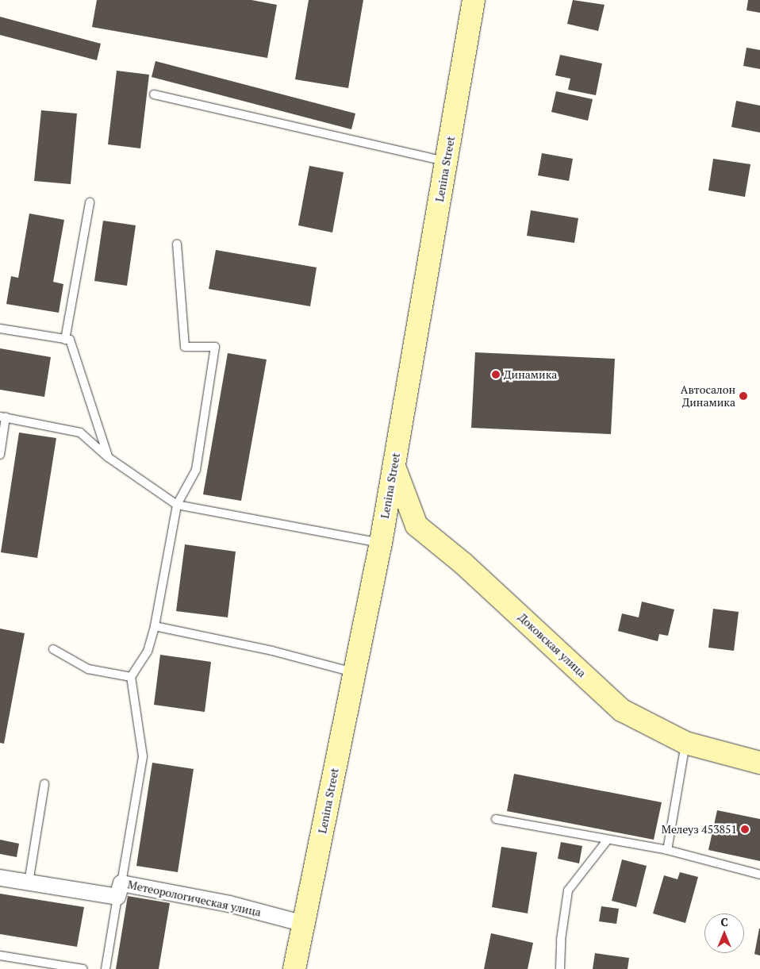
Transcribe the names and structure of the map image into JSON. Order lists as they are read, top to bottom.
{
  "streets": {
    "main road": ["Lenina Street", "Доковская улица"],
    "street": ["Метеорологическая улица"]
  },
  "crossings": [
    ["Lenina Street", "Доковская улица"],
    ["Lenina Street", "Метеорологическая улица"]
  ],
  "places": ["Динамика", "Автосалон Динамика", "Мелеуз 453851"],
  "north": "top"
}
